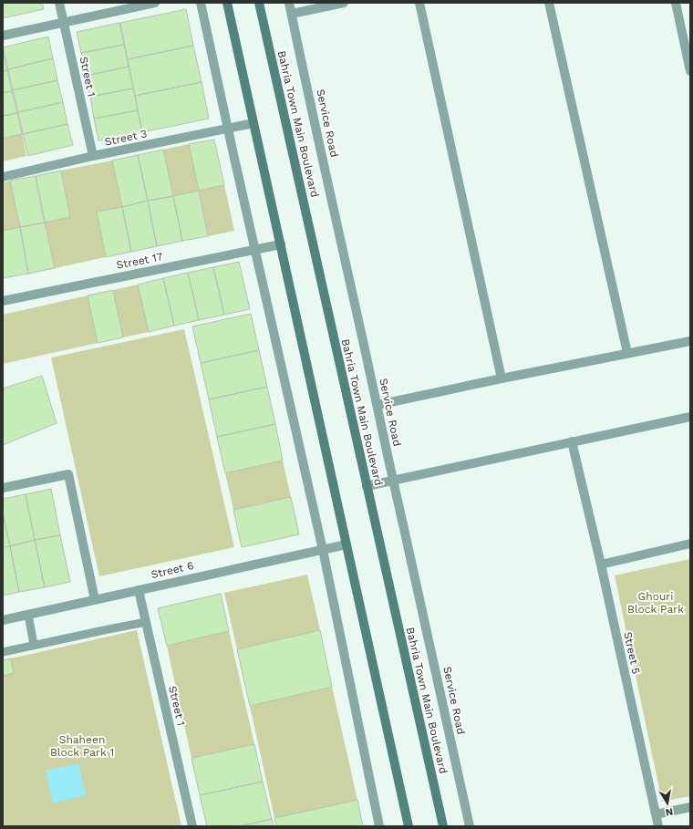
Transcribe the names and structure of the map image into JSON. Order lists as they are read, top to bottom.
{
  "streets": {
    "main road": ["Bahria Town Main Boulevard"],
    "street": [
      "Street 1",
      "Service Road",
      "Street 3",
      "Street 17",
      "Street 6",
      "Street 5"
    ]
  },
  "crossings": [
    ["Street 1", "Street 3"],
    ["Street 1", "Street 6"]
  ],
  "parks": ["Ghouri Block Park", "Shaheen Block Park 1"],
  "north": "bottom"
}
